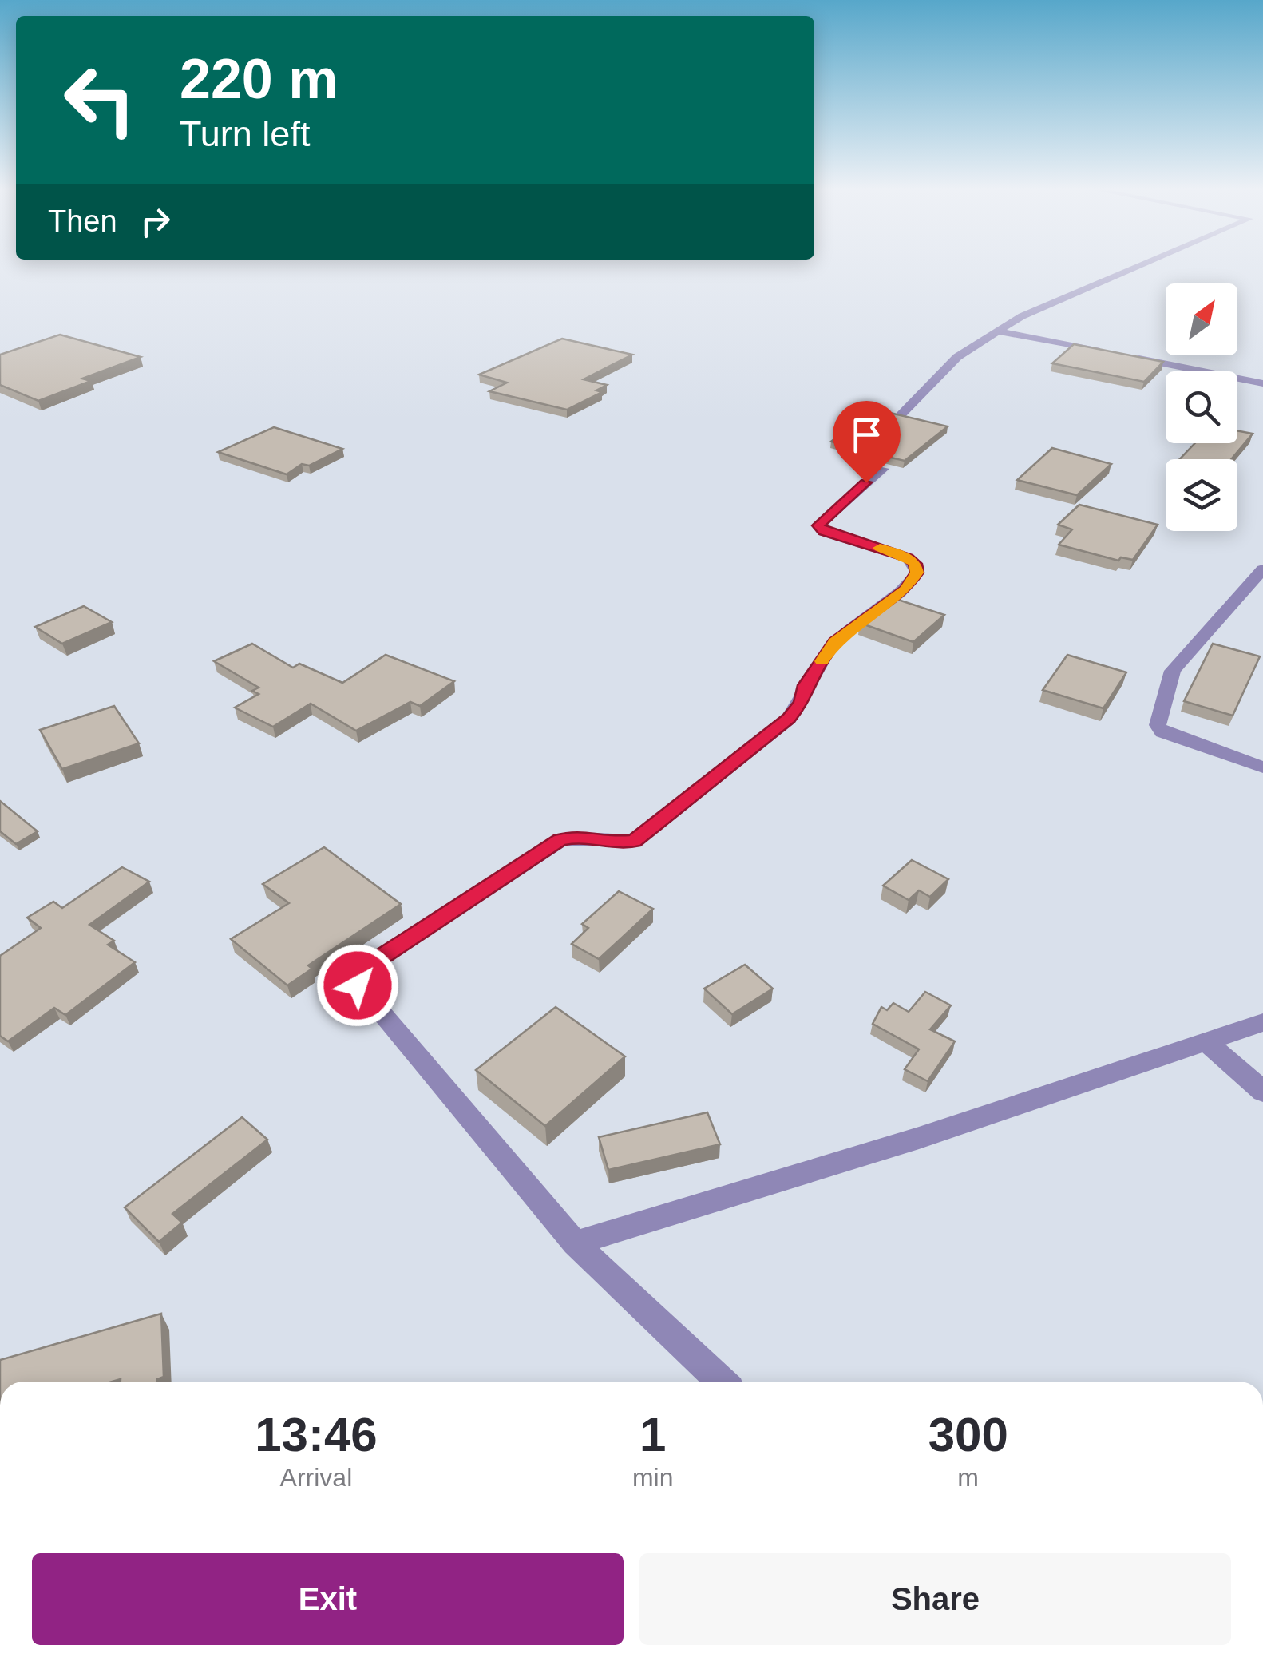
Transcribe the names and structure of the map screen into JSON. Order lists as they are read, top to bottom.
{
  "north": "top right",
  "page": {
    "turn": ["220 m", "Turn left"],
    "then": "Then",
    "eta": [
      "13:46",
      "Arrival",
      "1",
      "min",
      "300",
      "m"
    ],
    "buttons": ["Exit", "Share"]
  }
}
